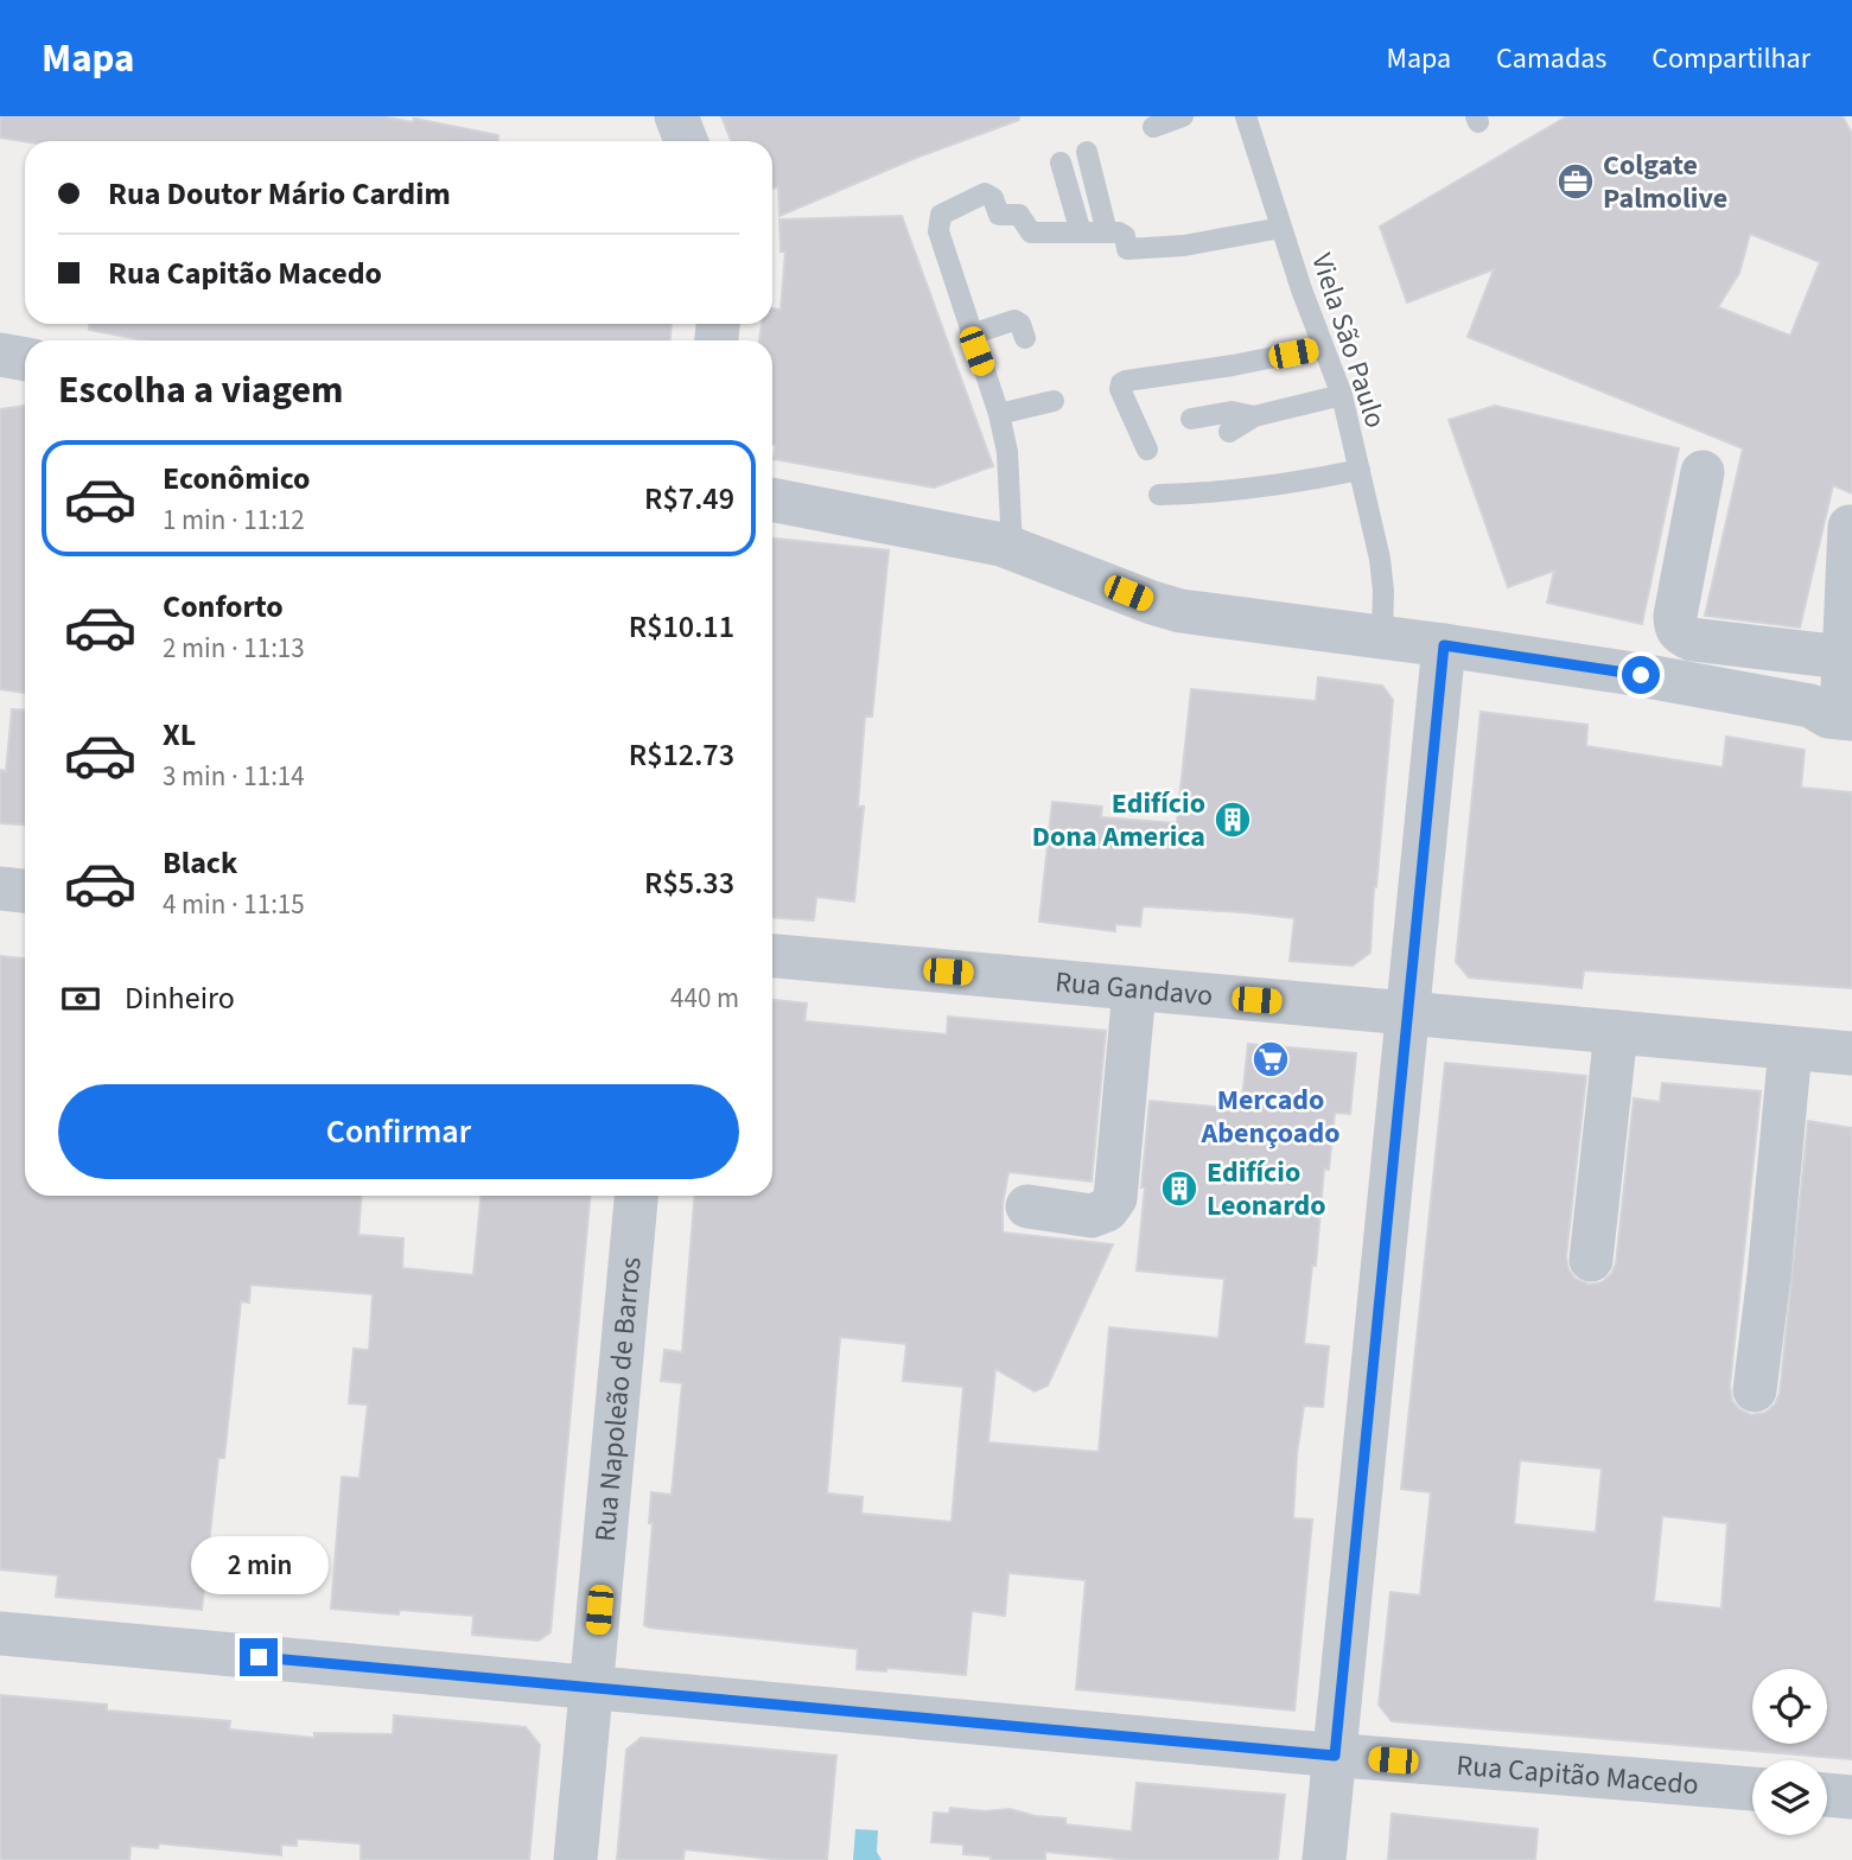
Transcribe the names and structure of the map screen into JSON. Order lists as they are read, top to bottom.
{
  "streets": {
    "street": ["Rua Gandavo", "Rua Napoleão de Barros", "Rua Capitão Macedo"],
    "lane": ["Viela São Paulo"]
  },
  "crossings": [
    ["Rua Napoleão de Barros", "Rua Capitão Macedo"]
  ],
  "places": {
    "office": ["Colgate Palmolive"],
    "building": ["Edifício Dona America", "Edifício Leonardo"],
    "supermarket": ["Mercado Abençoado"]
  },
  "page": {
    "header": "Mapa",
    "nav": ["Mapa", "Camadas", "Compartilhar"],
    "banner": ["Rua Doutor Mário Cardim", "Rua Capitão Macedo"],
    "heading": "Escolha a viagem",
    "list": [
      {
        "name": "Econômico",
        "note": "1 min · 11:12",
        "value": "R$7.49"
      },
      {
        "name": "Conforto",
        "note": "2 min · 11:13",
        "value": "R$10.11"
      },
      {
        "name": "XL",
        "note": "3 min · 11:14",
        "value": "R$12.73"
      },
      {
        "name": "Black",
        "note": "4 min · 11:15",
        "value": "R$5.33"
      }
    ],
    "pay": ["Dinheiro", "440 m"],
    "buttons": "Confirmar",
    "bubble": "2 min"
  }
}
